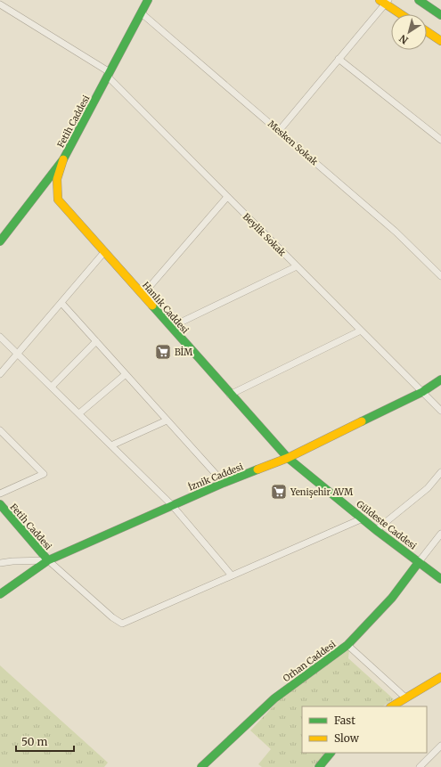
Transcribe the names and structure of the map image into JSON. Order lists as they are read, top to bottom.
{
  "streets": {
    "street": [
      "Fetih Caddesi",
      "Mesken Sokak",
      "Beylik Sokak",
      "Hanlık Caddesi",
      "İznik Caddesi",
      "Güldeste Caddesi",
      "Orhan Caddesi"
    ]
  },
  "crossings": [
    ["Fetih Caddesi", "Mesken Sokak"],
    ["Fetih Caddesi", "Beylik Sokak"],
    ["Fetih Caddesi", "Hanlık Caddesi"],
    ["Fetih Caddesi", "İznik Caddesi"],
    ["Beylik Sokak", "İznik Caddesi"],
    ["Hanlık Caddesi", "İznik Caddesi"],
    ["Hanlık Caddesi", "Güldeste Caddesi"],
    ["İznik Caddesi", "Güldeste Caddesi"],
    ["Güldeste Caddesi", "Orhan Caddesi"]
  ],
  "places": {
    "supermarket": ["BİM", "Yenişehir AVM"]
  },
  "legend": ["Fast", "Slow"],
  "scale_bar": "50 m",
  "north": "bottom left"
}
